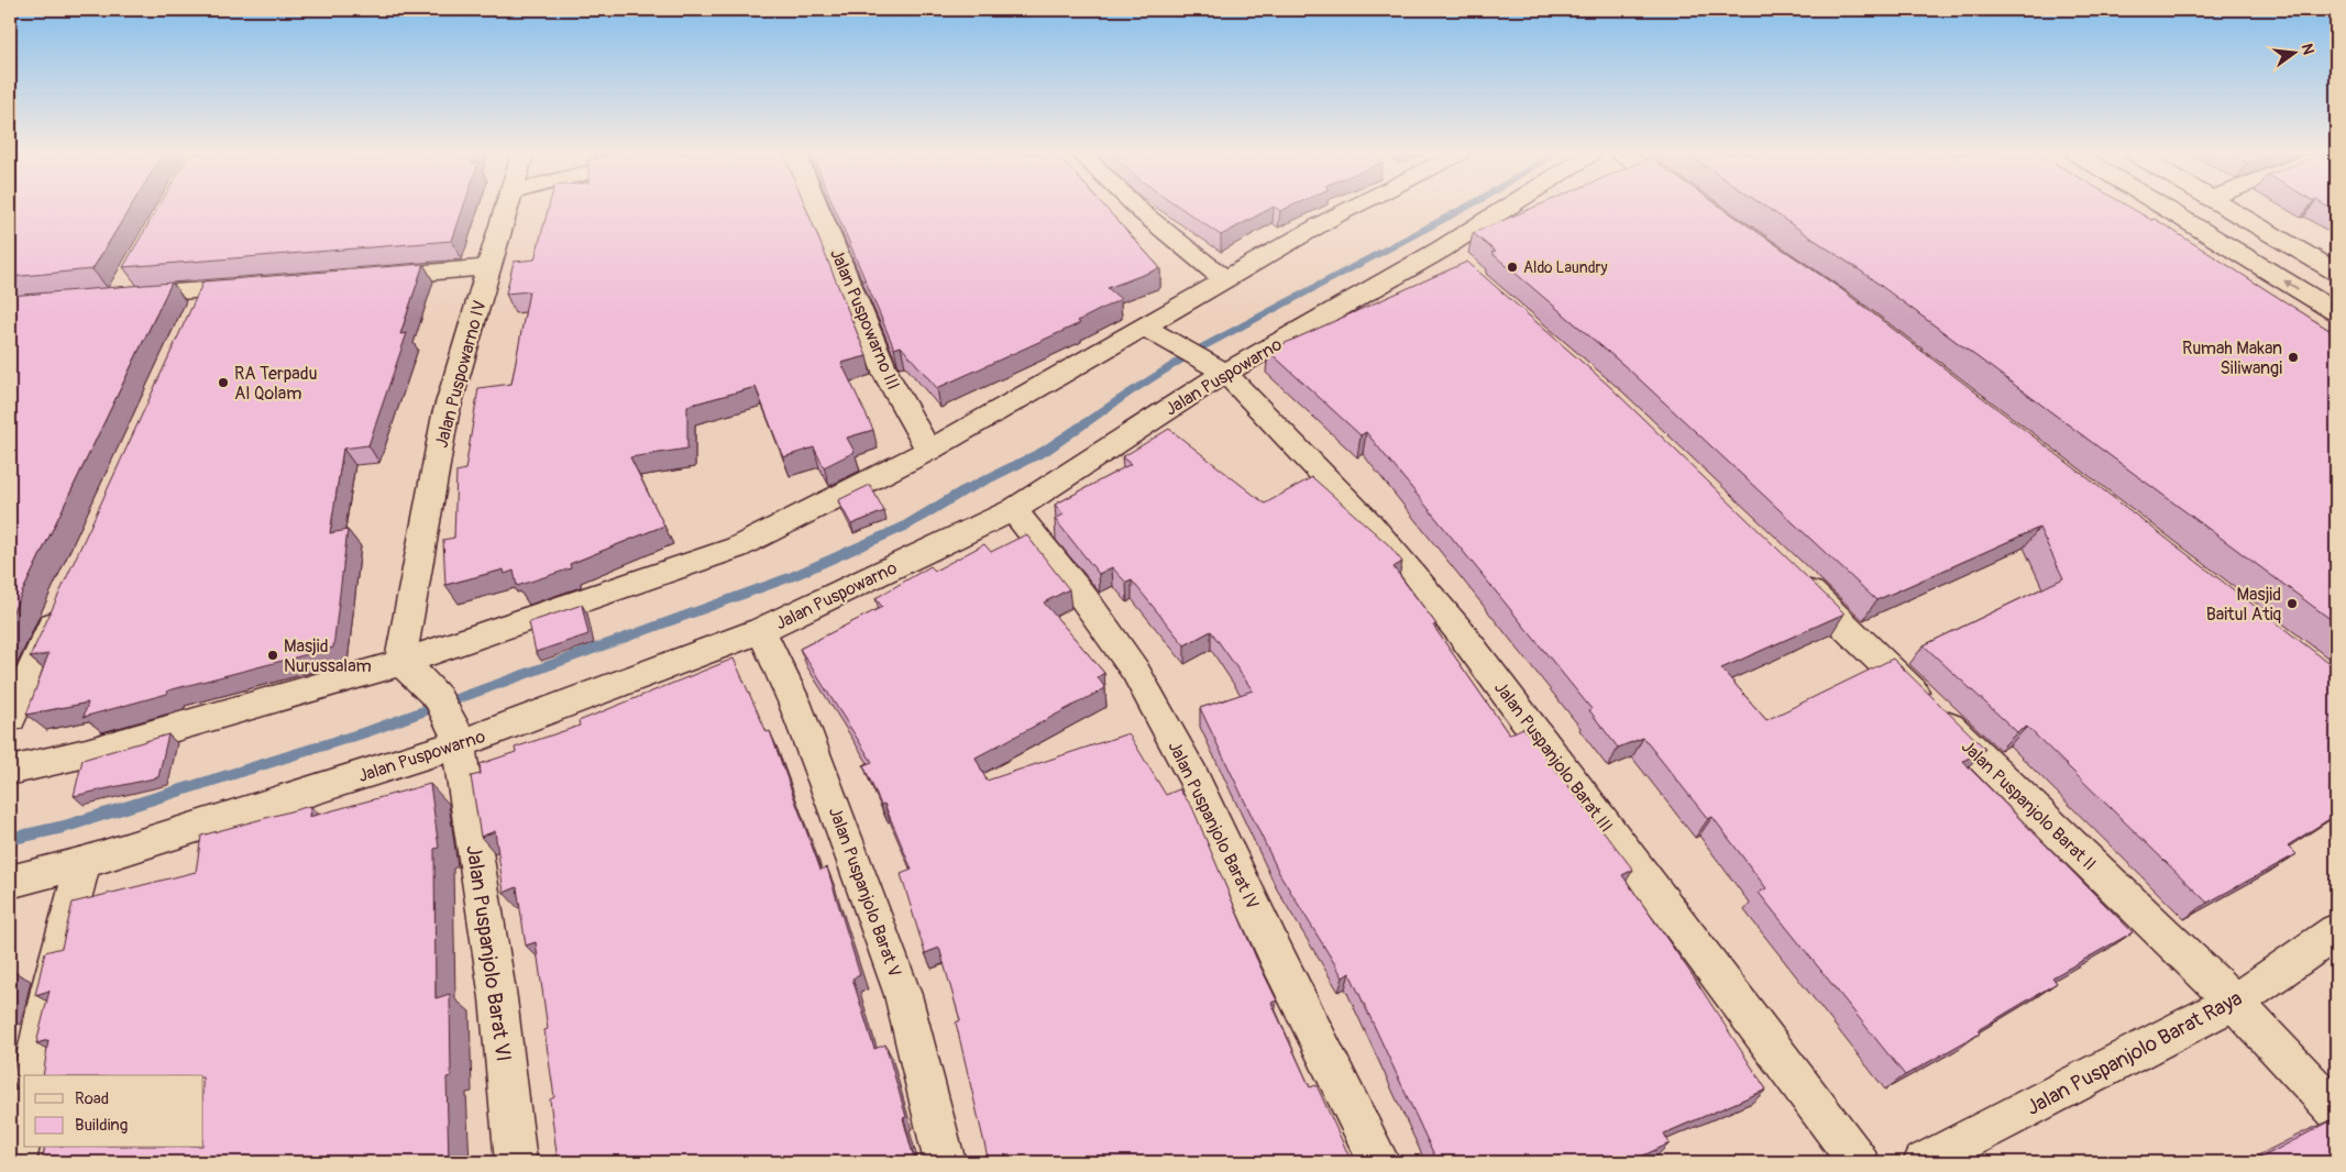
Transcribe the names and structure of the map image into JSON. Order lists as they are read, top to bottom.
{
  "streets": {
    "main road": [
      "Jalan Puspowarno III",
      "Jalan Puspowarno IV",
      "Jalan Puspowarno",
      "Jalan Puspanjolo Barat III",
      "Jalan Puspanjolo Barat II",
      "Jalan Puspanjolo Barat IV",
      "Jalan Puspanjolo Barat V",
      "Jalan Puspanjolo Barat VI",
      "Jalan Puspanjolo Barat Raya"
    ]
  },
  "crossings": [
    ["Jalan Puspowarno IV", "Jalan Puspanjolo Barat VI"],
    ["Jalan Puspowarno", "Jalan Puspanjolo Barat III"],
    ["Jalan Puspowarno", "Jalan Puspanjolo Barat IV"],
    ["Jalan Puspowarno", "Jalan Puspanjolo Barat V"],
    ["Jalan Puspowarno", "Jalan Puspanjolo Barat VI"],
    ["Jalan Puspanjolo Barat II", "Jalan Puspanjolo Barat Raya"]
  ],
  "places": [
    "Aldo Laundry",
    "Rumah Makan Siliwangi",
    "RA Terpadu Al Qolam",
    "Masjid Baitul Atiq",
    "Masjid Nurussalam"
  ],
  "legend": ["Road", "Building"],
  "north": "right"
}
